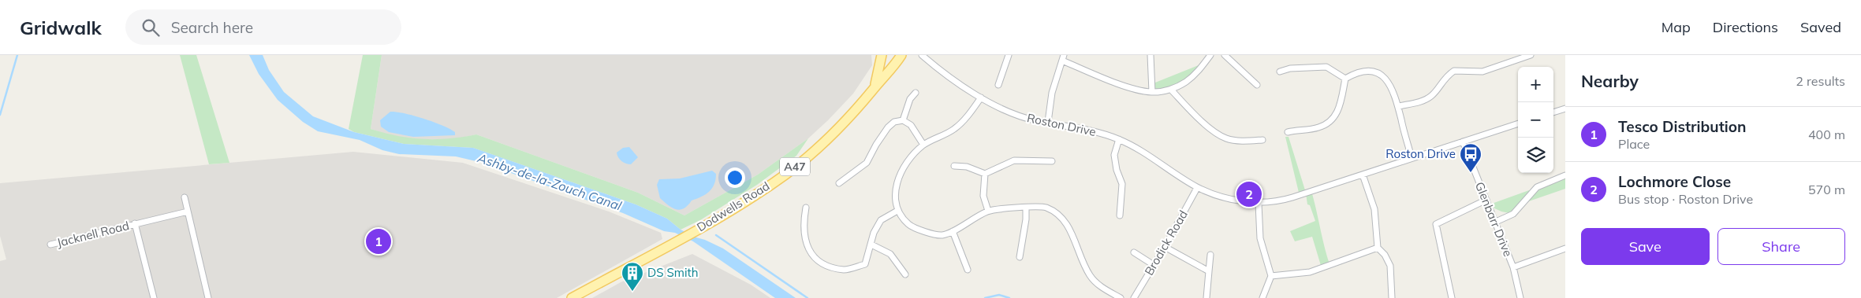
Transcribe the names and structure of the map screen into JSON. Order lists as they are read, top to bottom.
{
  "streets": {
    "main road": ["A47", "Dodwells Road"],
    "street": [
      "Roston Drive",
      "Glenbarr Drive",
      "Jacknell Road",
      "Brodick Road"
    ]
  },
  "crossings": [
    ["Roston Drive", "Glenbarr Drive"],
    ["Roston Drive", "Brodick Road"]
  ],
  "water": ["Ashby-de-la-Zouch Canal"],
  "places": {
    "bus stop": ["Roston Drive"],
    "building": ["DS Smith"]
  },
  "page": {
    "header": "Gridwalk",
    "search": "Search here",
    "nav": ["Map", "Directions", "Saved"],
    "heading": ["Nearby", "2 results"],
    "map_buttons": ["+", "−"],
    "list": [
      {
        "mark": "1",
        "name": "Tesco Distribution",
        "note": "Place",
        "value": "400 m"
      },
      {
        "mark": "2",
        "name": "Lochmore Close",
        "note": "Bus stop · Roston Drive",
        "value": "570 m"
      }
    ],
    "pins": ["2", "1"],
    "buttons": ["Save", "Share"]
  }
}
